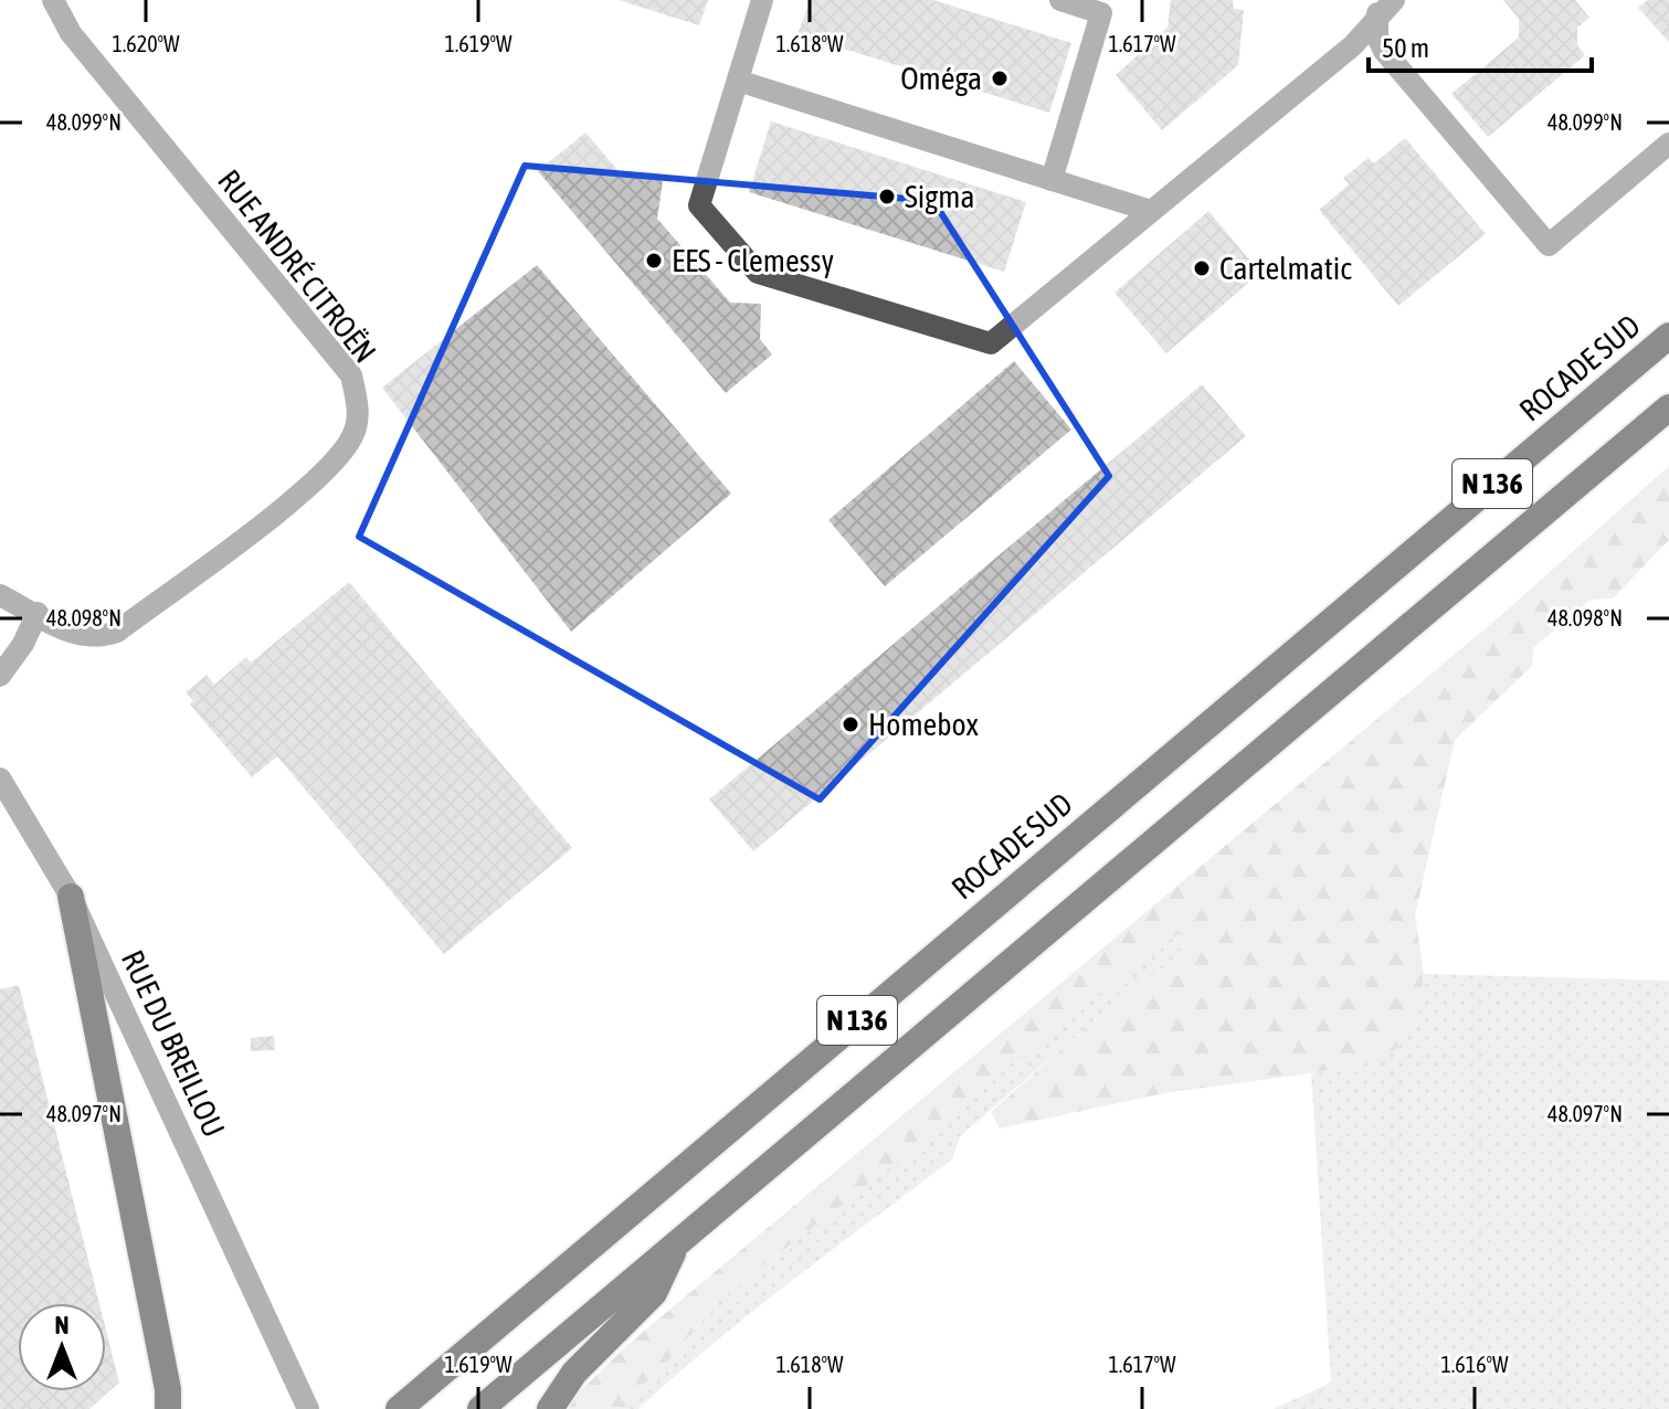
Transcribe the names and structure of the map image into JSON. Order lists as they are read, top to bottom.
{
  "streets": {
    "highway": ["ROCADE SUD", "N 136"],
    "street": ["RUE ANDRÉ CITROËN", "RUE DU BREILLOU"]
  },
  "places": [
    "Oméga",
    "Sigma",
    "EES - Clemessy",
    "Cartelmatic",
    "Homebox"
  ],
  "scale_bar": "50 m",
  "north": "top",
  "coordinates": [
    "1.620°W",
    "1.619°W",
    "1.618°W",
    "1.617°W",
    "48.099°N",
    "48.098°N",
    "48.097°N",
    "1.616°W"
  ]
}
